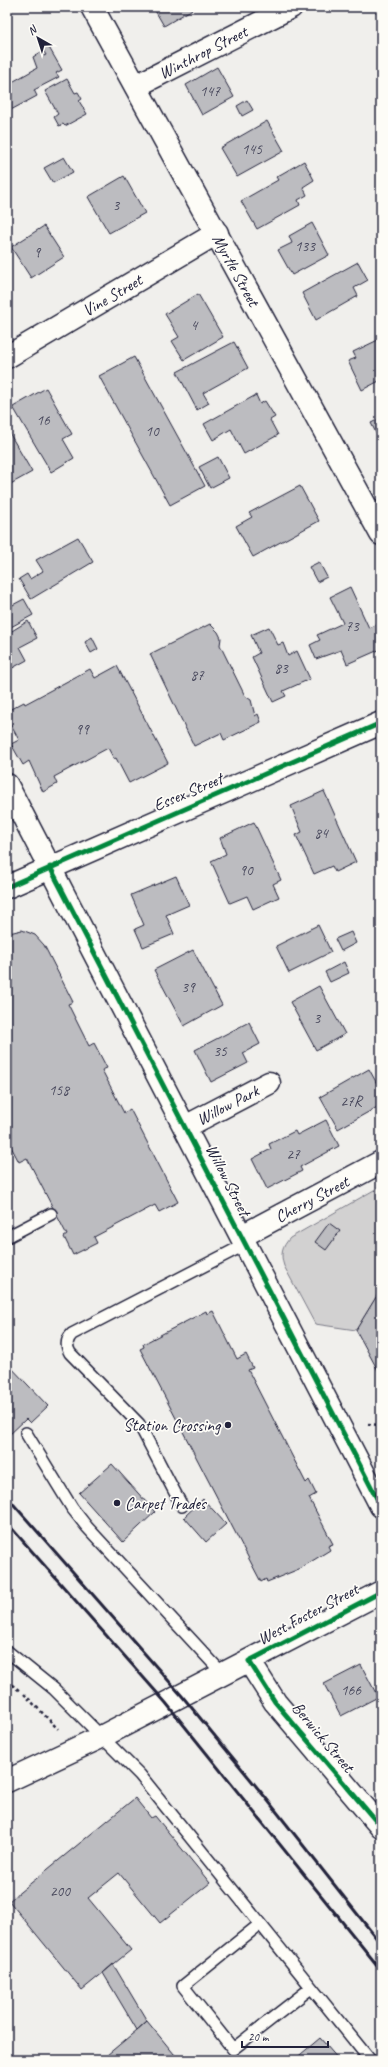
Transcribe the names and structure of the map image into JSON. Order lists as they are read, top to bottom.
{
  "streets": {
    "street": [
      "Winthrop Street",
      "Myrtle Street",
      "Vine Street",
      "Essex Street",
      "Willow Park",
      "Willow Street",
      "Cherry Street",
      "West Foster Street",
      "Berwick Street"
    ]
  },
  "crossings": [
    ["Winthrop Street", "Myrtle Street"],
    ["Myrtle Street", "Vine Street"],
    ["Essex Street", "Willow Street"],
    ["Willow Park", "Willow Street"],
    ["Willow Street", "Cherry Street"],
    ["West Foster Street", "Berwick Street"]
  ],
  "places": ["Station Crossing", "Carpet Trades"],
  "house_numbers": [
    "147",
    "145",
    "3",
    "133",
    "9",
    "4",
    "16",
    "10",
    "73",
    "83",
    "87",
    "99",
    "84",
    "90",
    "39",
    "3",
    "35",
    "158",
    "27R",
    "27",
    "166",
    "200"
  ],
  "scale_bar": "20 m",
  "north": "top left"
}
